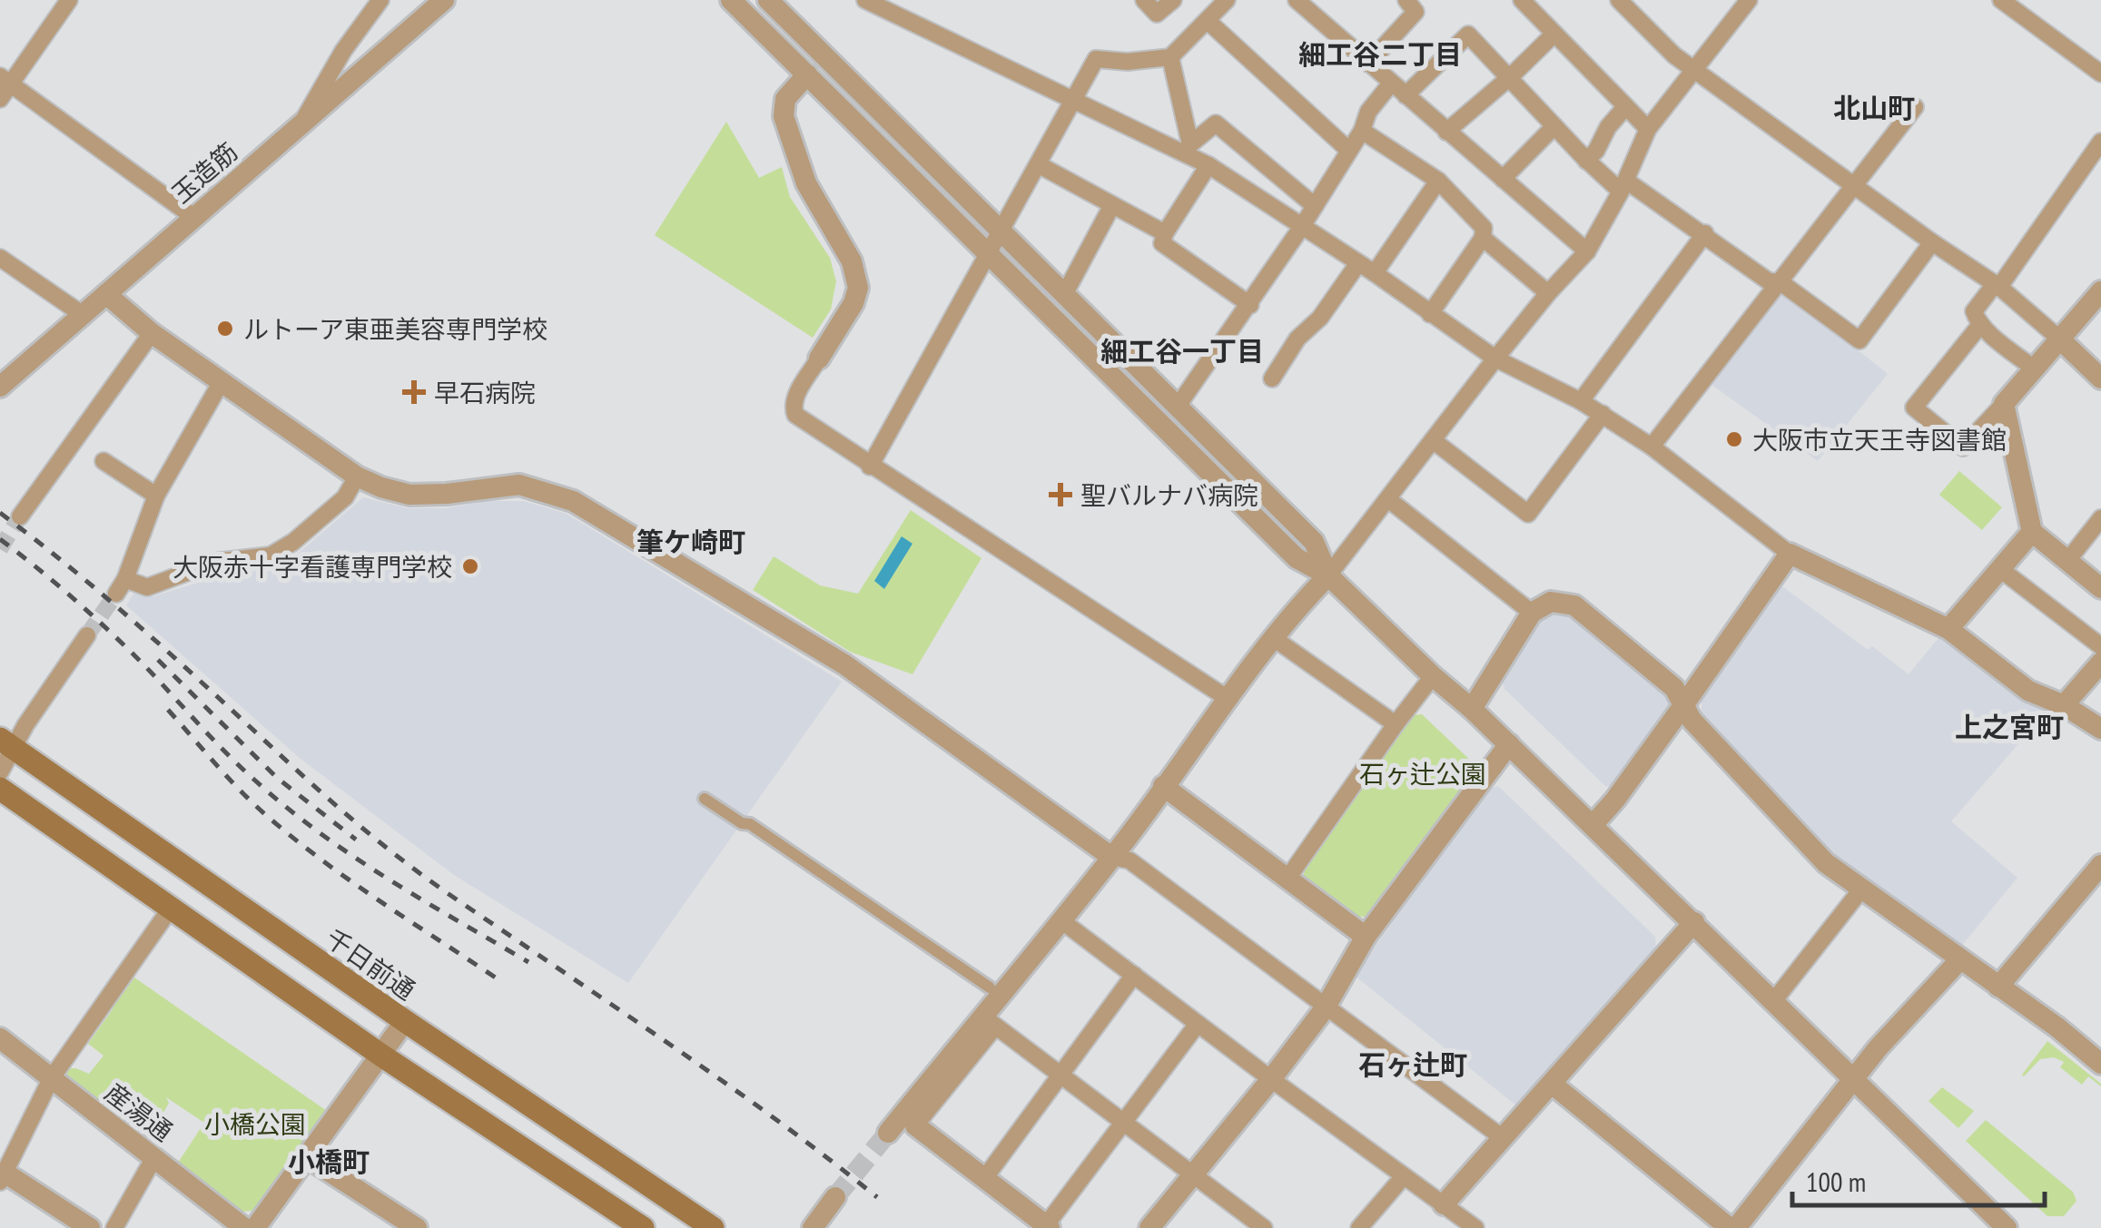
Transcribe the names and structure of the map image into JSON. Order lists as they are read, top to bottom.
{
  "streets": {
    "main road": ["千日前通"],
    "street": ["玉造筋", "産湯通"]
  },
  "districts": [
    "細工谷二丁目",
    "北山町",
    "細工谷一丁目",
    "筆ケ崎町",
    "上之宮町",
    "石ヶ辻町",
    "小橋町"
  ],
  "parks": ["石ヶ辻公園", "小橋公園"],
  "places": {
    "other": ["ルトーア東亜美容専門学校", "大阪市立天王寺図書館", "大阪赤十字看護専門学校"],
    "health": ["早石病院", "聖バルナバ病院"]
  },
  "scale_bar": "100 m"
}
